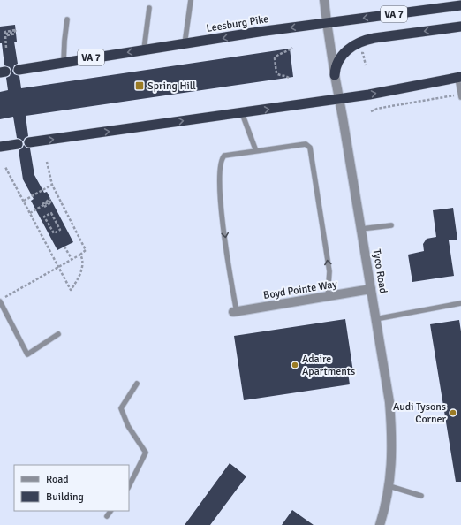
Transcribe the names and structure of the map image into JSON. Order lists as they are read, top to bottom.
{
  "streets": {
    "highway": ["VA 7", "Leesburg Pike"],
    "street": ["Tyco Road", "Boyd Pointe Way"]
  },
  "crossings": [
    ["Leesburg Pike", "Tyco Road"],
    ["Tyco Road", "Boyd Pointe Way"]
  ],
  "places": {
    "transit": ["Spring Hill"],
    "other": ["Adaire Apartments", "Audi Tysons Corner"]
  },
  "legend": ["Road", "Building"]
}
